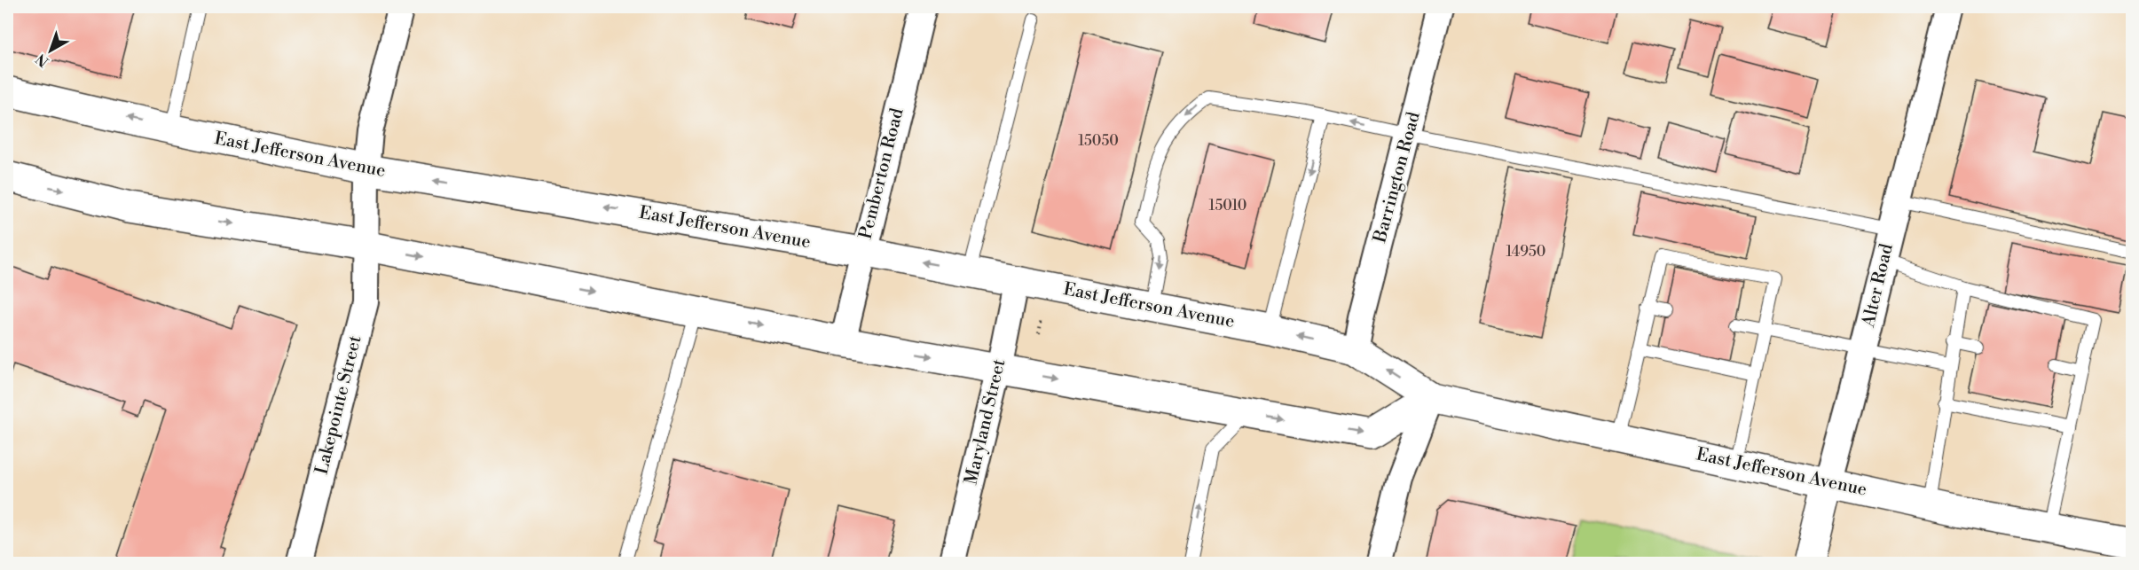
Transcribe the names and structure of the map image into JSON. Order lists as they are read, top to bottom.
{
  "streets": {
    "main road": ["East Jefferson Avenue", "Alter Road"],
    "street": [
      "Pemberton Road",
      "Barrington Road",
      "Lakepointe Street",
      "Maryland Street"
    ]
  },
  "crossings": [
    ["East Jefferson Avenue", "Pemberton Road"],
    ["East Jefferson Avenue", "Barrington Road"],
    ["East Jefferson Avenue", "Alter Road"],
    ["East Jefferson Avenue", "Lakepointe Street"],
    ["East Jefferson Avenue", "Maryland Street"]
  ],
  "house_numbers": ["15050", "15010", "14950"],
  "north": "bottom left"
}
